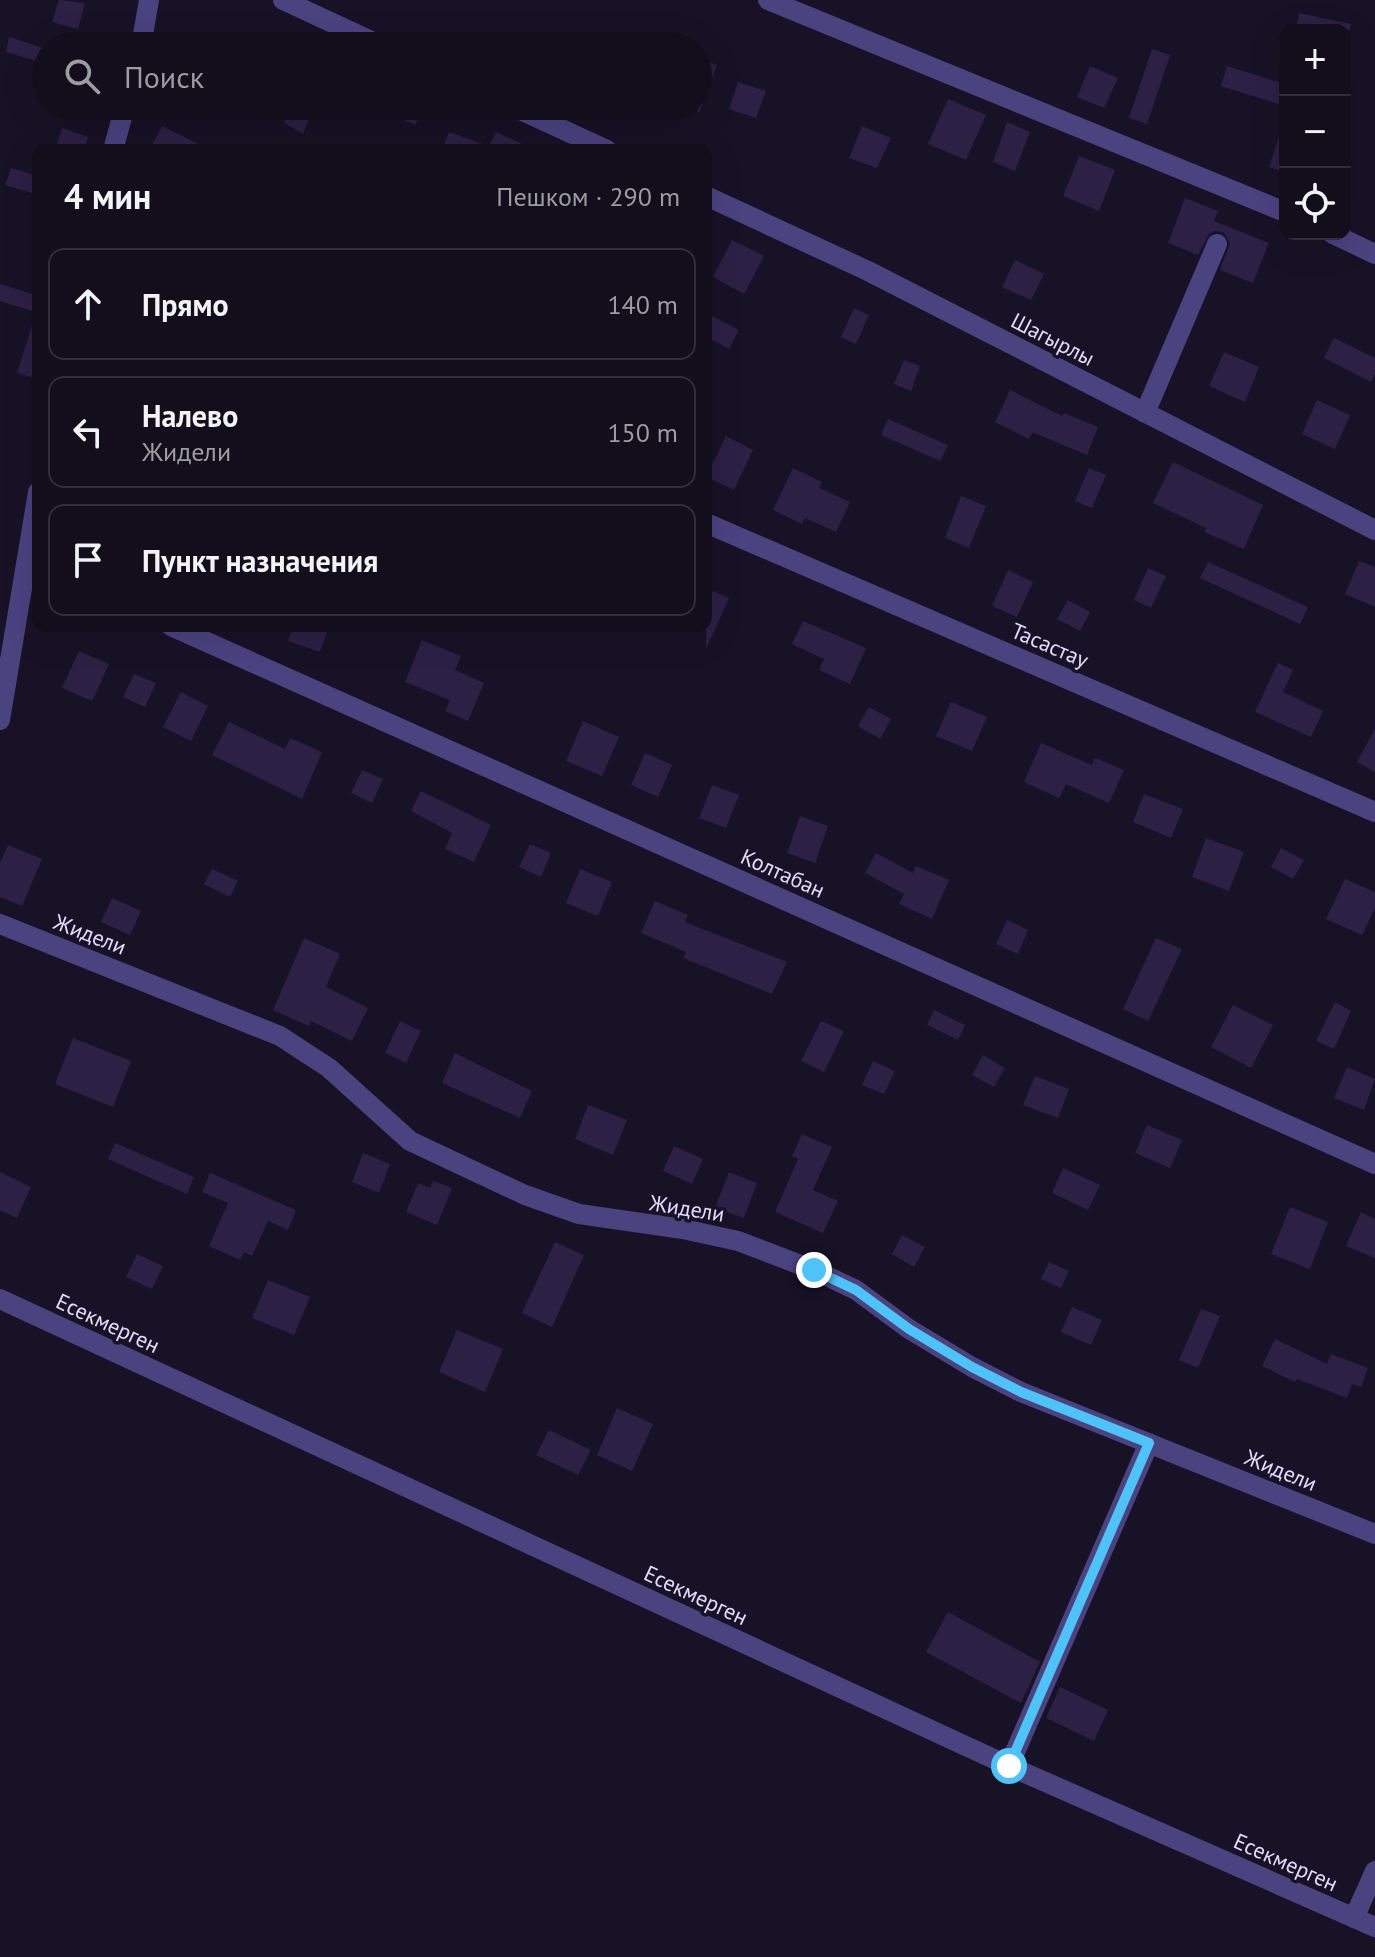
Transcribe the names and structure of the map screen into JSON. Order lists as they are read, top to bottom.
{
  "streets": {
    "street": [
      "Шагырлы",
      "Тасастау",
      "Колтабан",
      "Жидели",
      "Eсекмерген"
    ]
  },
  "page": {
    "map_buttons": ["+", "−"],
    "search": "Поиск",
    "heading": ["4 мин", "Пешком · 290 m"],
    "list": [
      ["Прямо", "140 m"],
      ["Налево", "Жидели", "150 m"],
      "Пункт назначения"
    ]
  }
}
